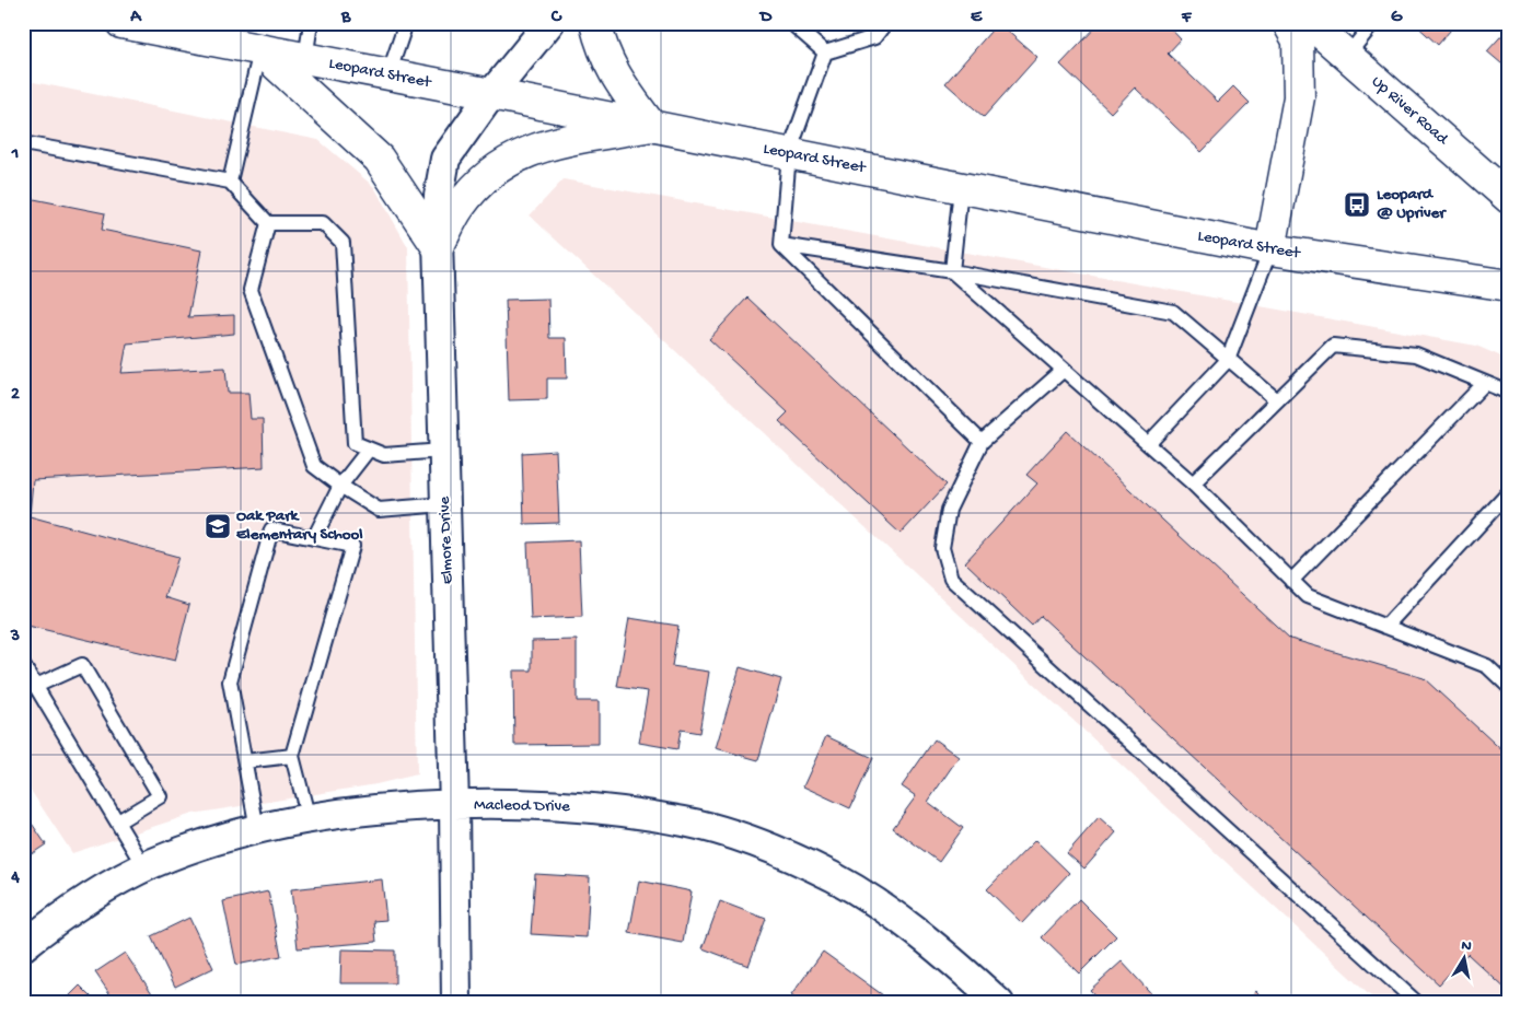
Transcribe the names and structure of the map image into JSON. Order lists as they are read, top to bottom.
{
  "streets": {
    "main road": ["Leopard Street", "Up River Road"],
    "street": ["Elmore Drive", "Macleod Drive"]
  },
  "crossings": [
    ["Leopard Street", "Elmore Drive"],
    ["Elmore Drive", "Macleod Drive"]
  ],
  "places": {
    "bus stop": ["Leopard @ Upriver"],
    "school or university": ["Oak Park Elementary School"]
  },
  "north": "top",
  "grid": {
    "columns": [
      "A",
      "B",
      "C",
      "D",
      "E",
      "F",
      "G"
    ],
    "rows": [
      "1",
      "2",
      "3",
      "4"
    ]
  }
}
